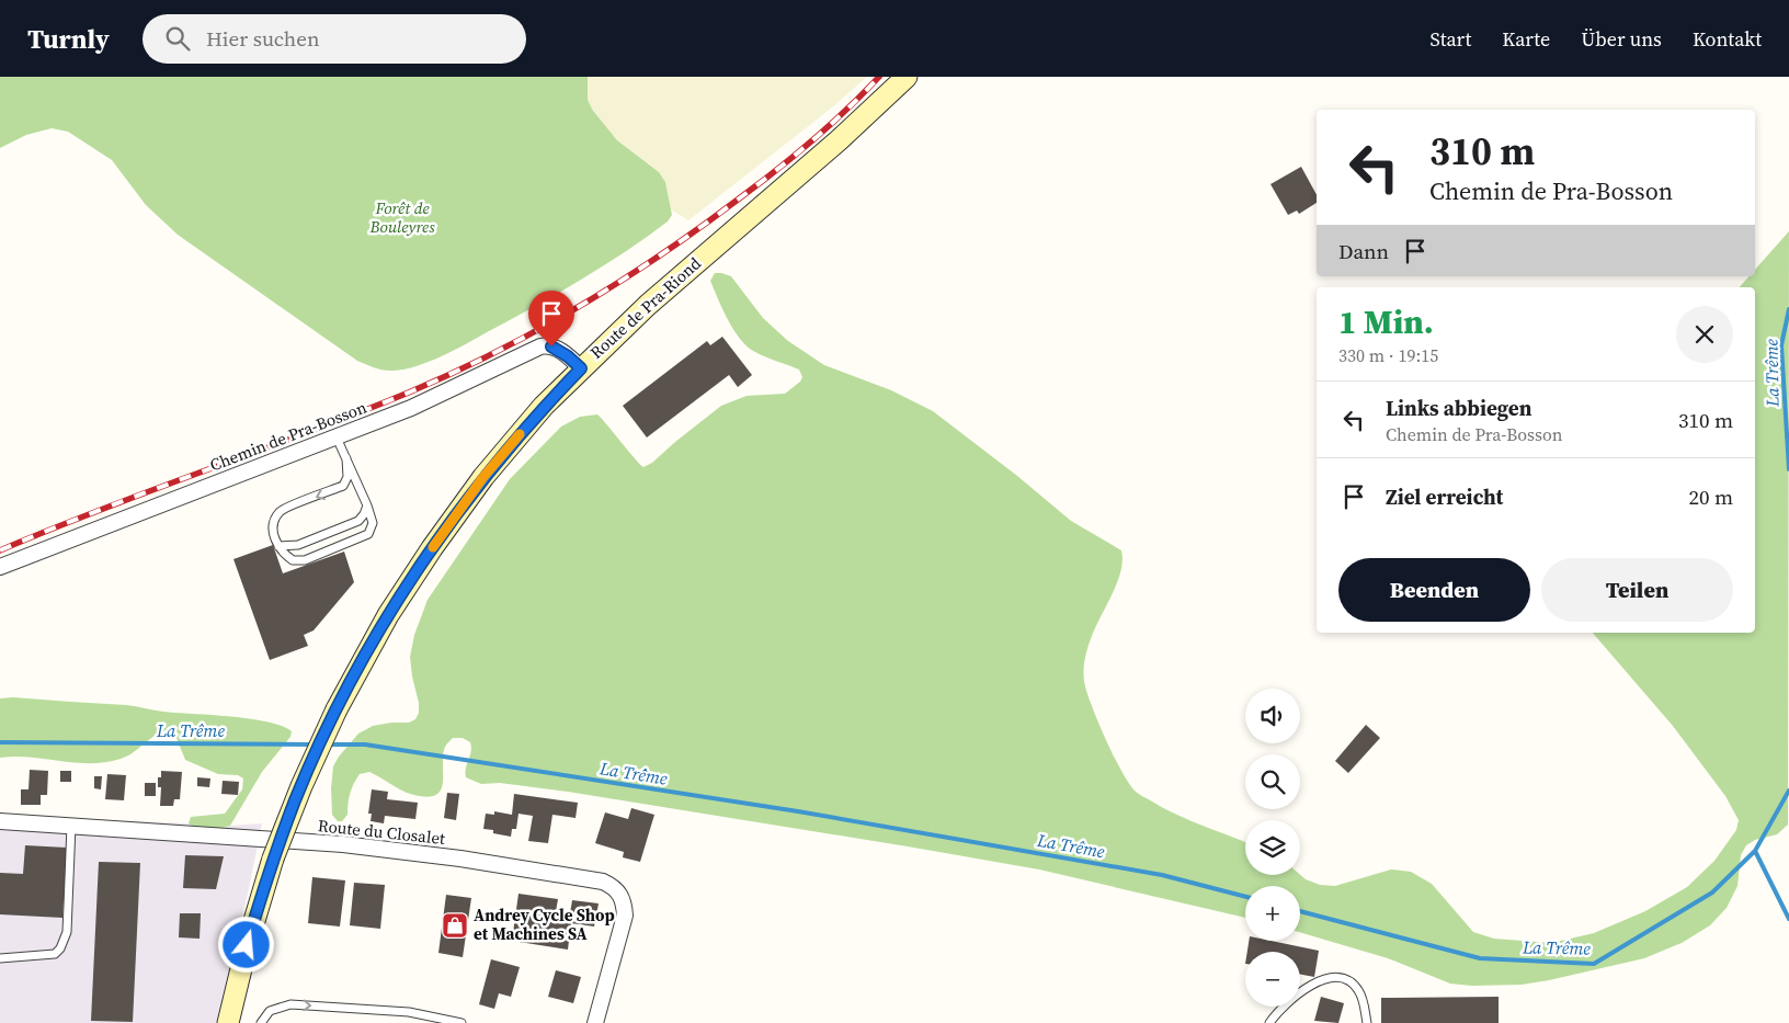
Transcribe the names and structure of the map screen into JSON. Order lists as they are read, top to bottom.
{
  "streets": {
    "main road": ["Route de Pra-Riond"],
    "street": ["Chemin de Pra-Bosson", "Route du Closalet"]
  },
  "crossings": [
    ["Route de Pra-Riond", "Chemin de Pra-Bosson"]
  ],
  "water": ["La Trême"],
  "parks": ["Forêt de Bouleyres"],
  "places": {
    "shop": ["Andrey Cycle Shop et Machines SA"]
  },
  "page": {
    "header": "Turnly",
    "search": "Hier suchen",
    "nav": [
      "Start",
      "Karte",
      "Über uns",
      "Kontakt"
    ],
    "turn": ["310 m", "Chemin de Pra-Bosson"],
    "then": "Dann",
    "heading": ["1 Min.", "330 m · 19:15"],
    "list": [
      {
        "name": "Links abbiegen",
        "note": "Chemin de Pra-Bosson",
        "value": "310 m"
      },
      {
        "name": "Ziel erreicht",
        "value": "20 m"
      }
    ],
    "buttons": ["Beenden", "Teilen"],
    "map_buttons": ["+", "−"]
  }
}
